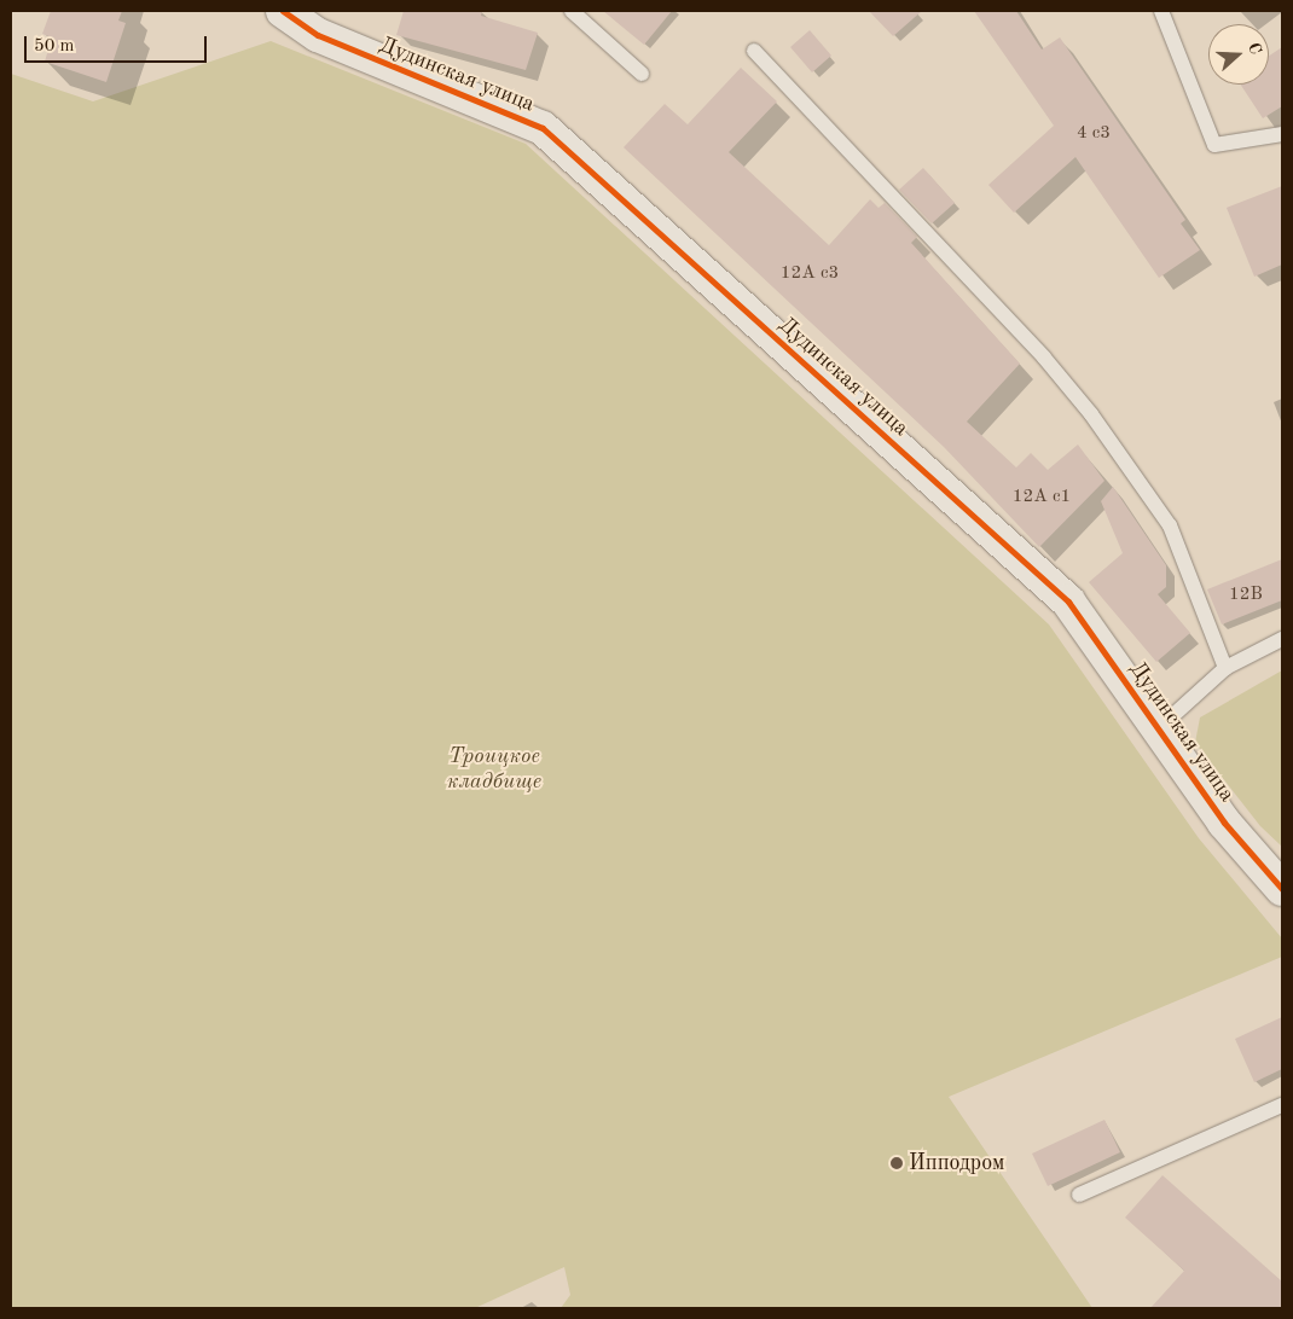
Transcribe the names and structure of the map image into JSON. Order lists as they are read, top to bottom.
{
  "streets": {
    "street": ["Дудинская улица"]
  },
  "parks": ["Троицкое кладбище"],
  "places": ["Ипподром"],
  "house_numbers": [
    "4 с3",
    "12А с3",
    "12А с1",
    "12В"
  ],
  "scale_bar": "50 m",
  "north": "right"
}
